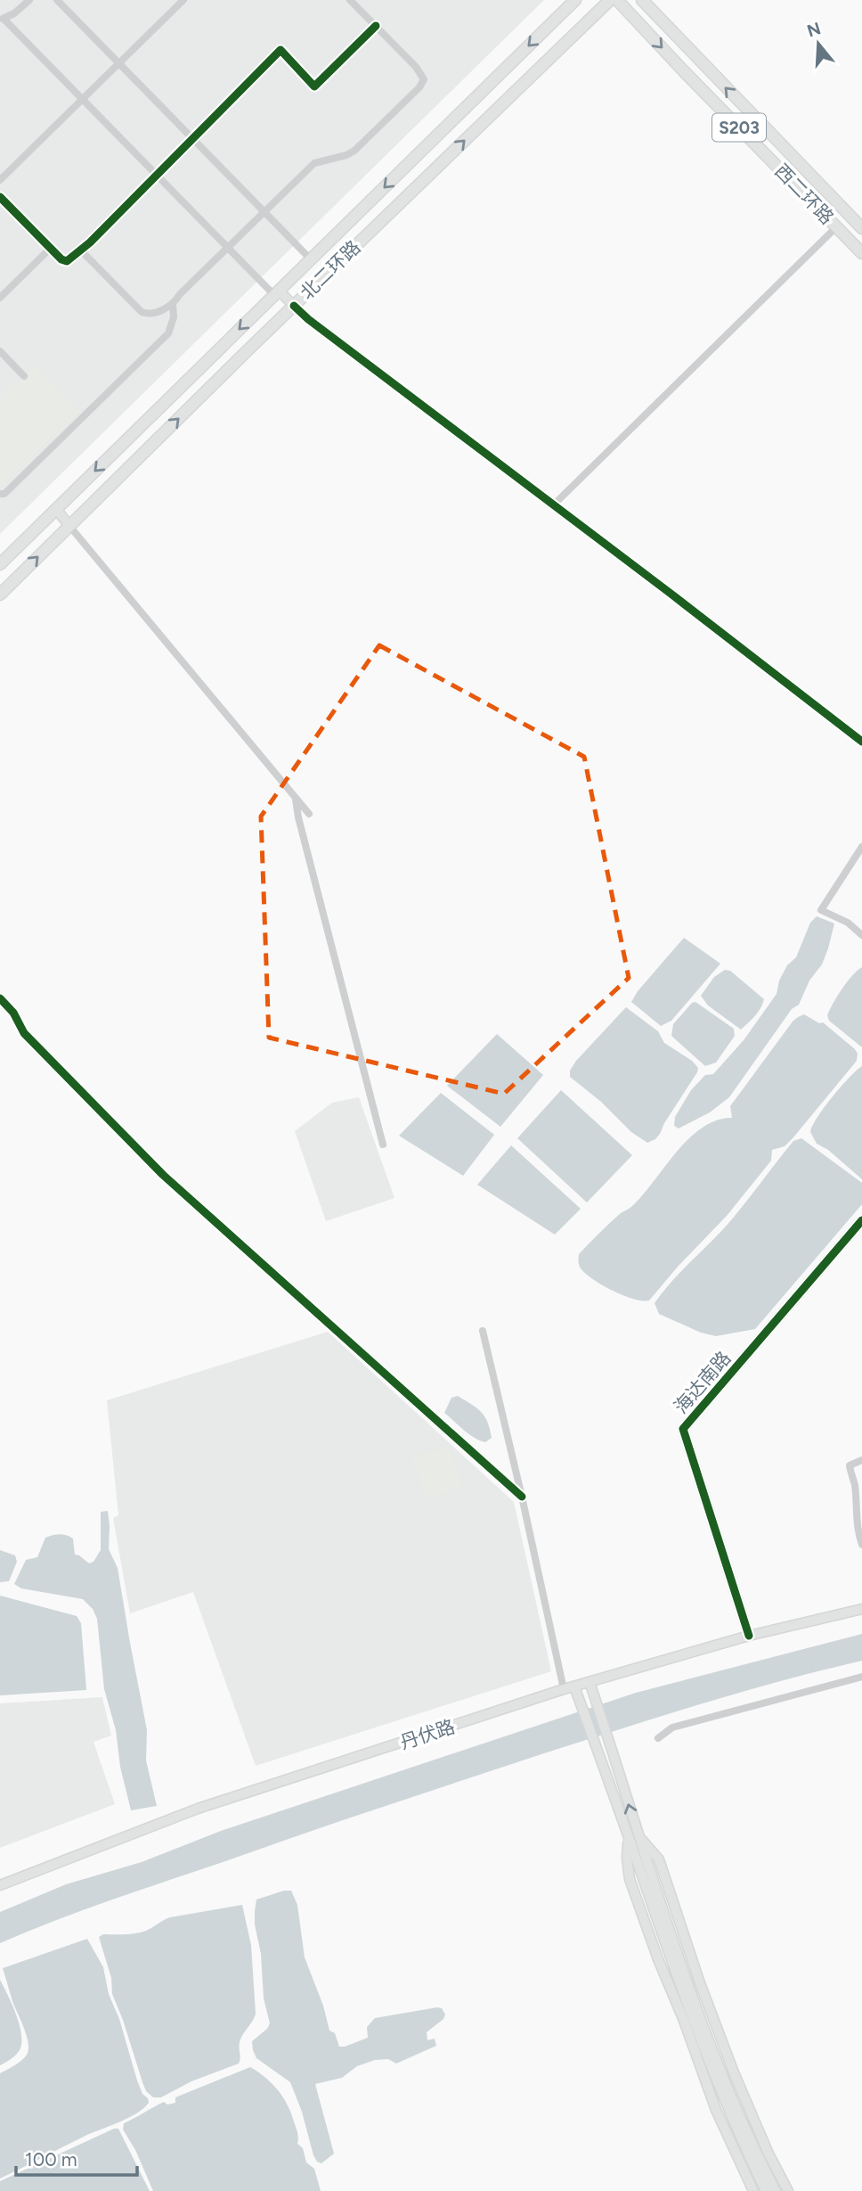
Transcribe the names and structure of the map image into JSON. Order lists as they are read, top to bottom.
{
  "streets": {
    "main road": [
      "S203",
      "西二环路",
      "北二环路",
      "海达南路",
      "丹伏路"
    ]
  },
  "crossings": [
    ["海达南路", "丹伏路"]
  ],
  "scale_bar": "100 m",
  "north": "top"
}
